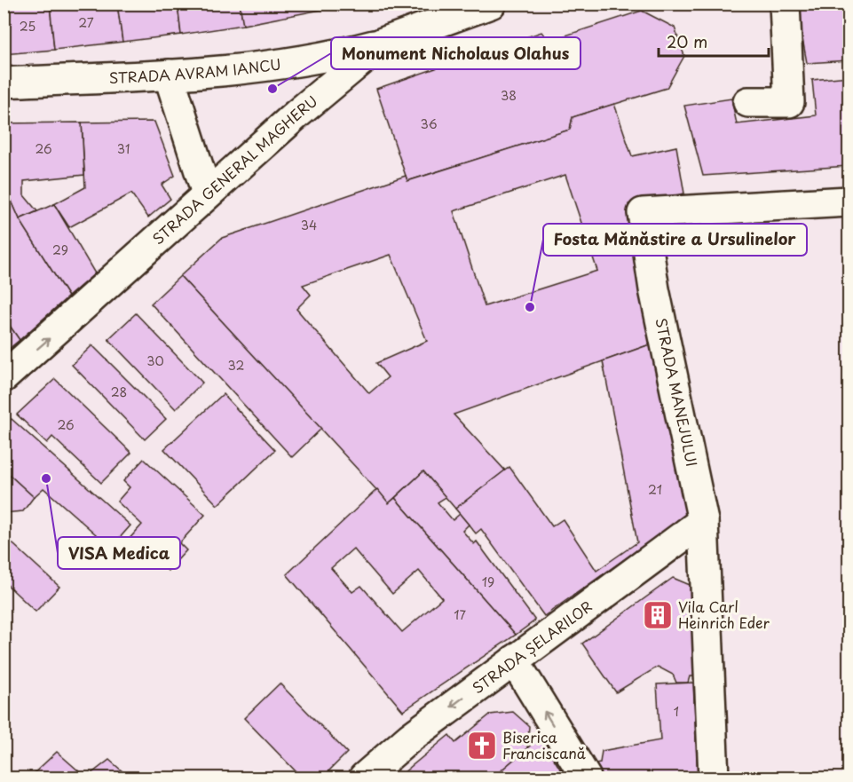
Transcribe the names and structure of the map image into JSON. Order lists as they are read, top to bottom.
{
  "streets": {
    "street": [
      "STRADA AVRAM IANCU",
      "STRADA GENERAL MAGHERU",
      "STRADA MANEJULUI",
      "STRADA ȘELARILOR"
    ]
  },
  "crossings": [
    ["STRADA AVRAM IANCU", "STRADA GENERAL MAGHERU"],
    ["STRADA MANEJULUI", "STRADA ȘELARILOR"]
  ],
  "one_way": ["STRADA GENERAL MAGHERU", "STRADA ȘELARILOR"],
  "places": {
    "other": ["Monument Nicholaus Olahus", "Fosta Mănăstire a Ursulinelor", "VISA Medica"],
    "building": ["Vila Carl Heinrich Eder"],
    "church": ["Biserica Franciscană"]
  },
  "house_numbers": [
    "27",
    "25",
    "38",
    "36",
    "26",
    "31",
    "34",
    "29",
    "30",
    "32",
    "28",
    "26",
    "21",
    "19",
    "17",
    "1"
  ],
  "scale_bar": "20 m"
}
